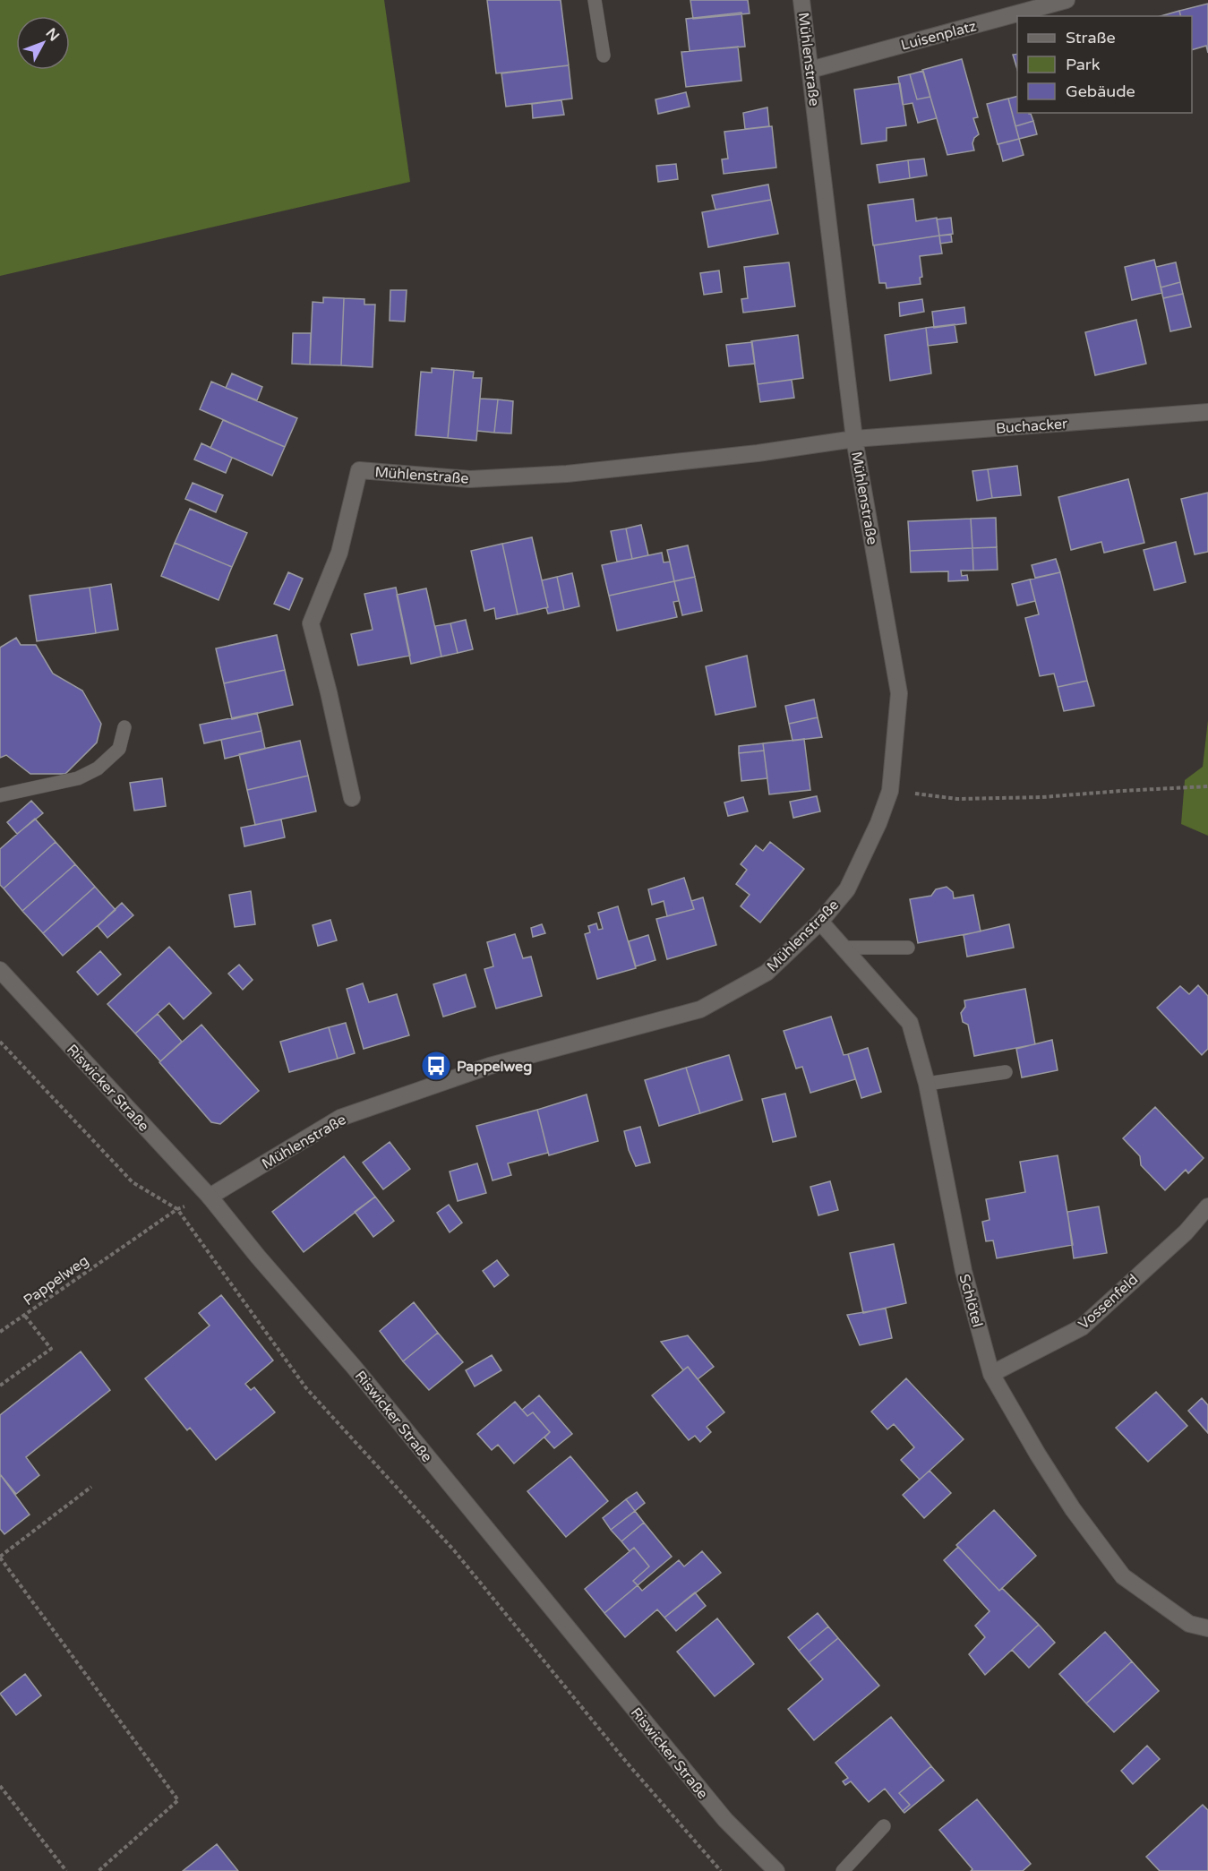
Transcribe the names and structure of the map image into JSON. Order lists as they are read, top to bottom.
{
  "streets": {
    "street": [
      "Luisenplatz",
      "Mühlenstraße",
      "Buchacker",
      "Riswicker Straße",
      "Schlötel",
      "Vossenfeld"
    ],
    "path": ["Pappelweg"]
  },
  "crossings": [
    ["Luisenplatz", "Mühlenstraße"],
    ["Mühlenstraße", "Buchacker"],
    ["Mühlenstraße", "Riswicker Straße"],
    ["Mühlenstraße", "Schlötel"],
    ["Schlötel", "Vossenfeld"]
  ],
  "places": {
    "bus stop": ["Pappelweg"]
  },
  "legend": ["Straße", "Park", "Gebäude"],
  "north": "top right"
}
